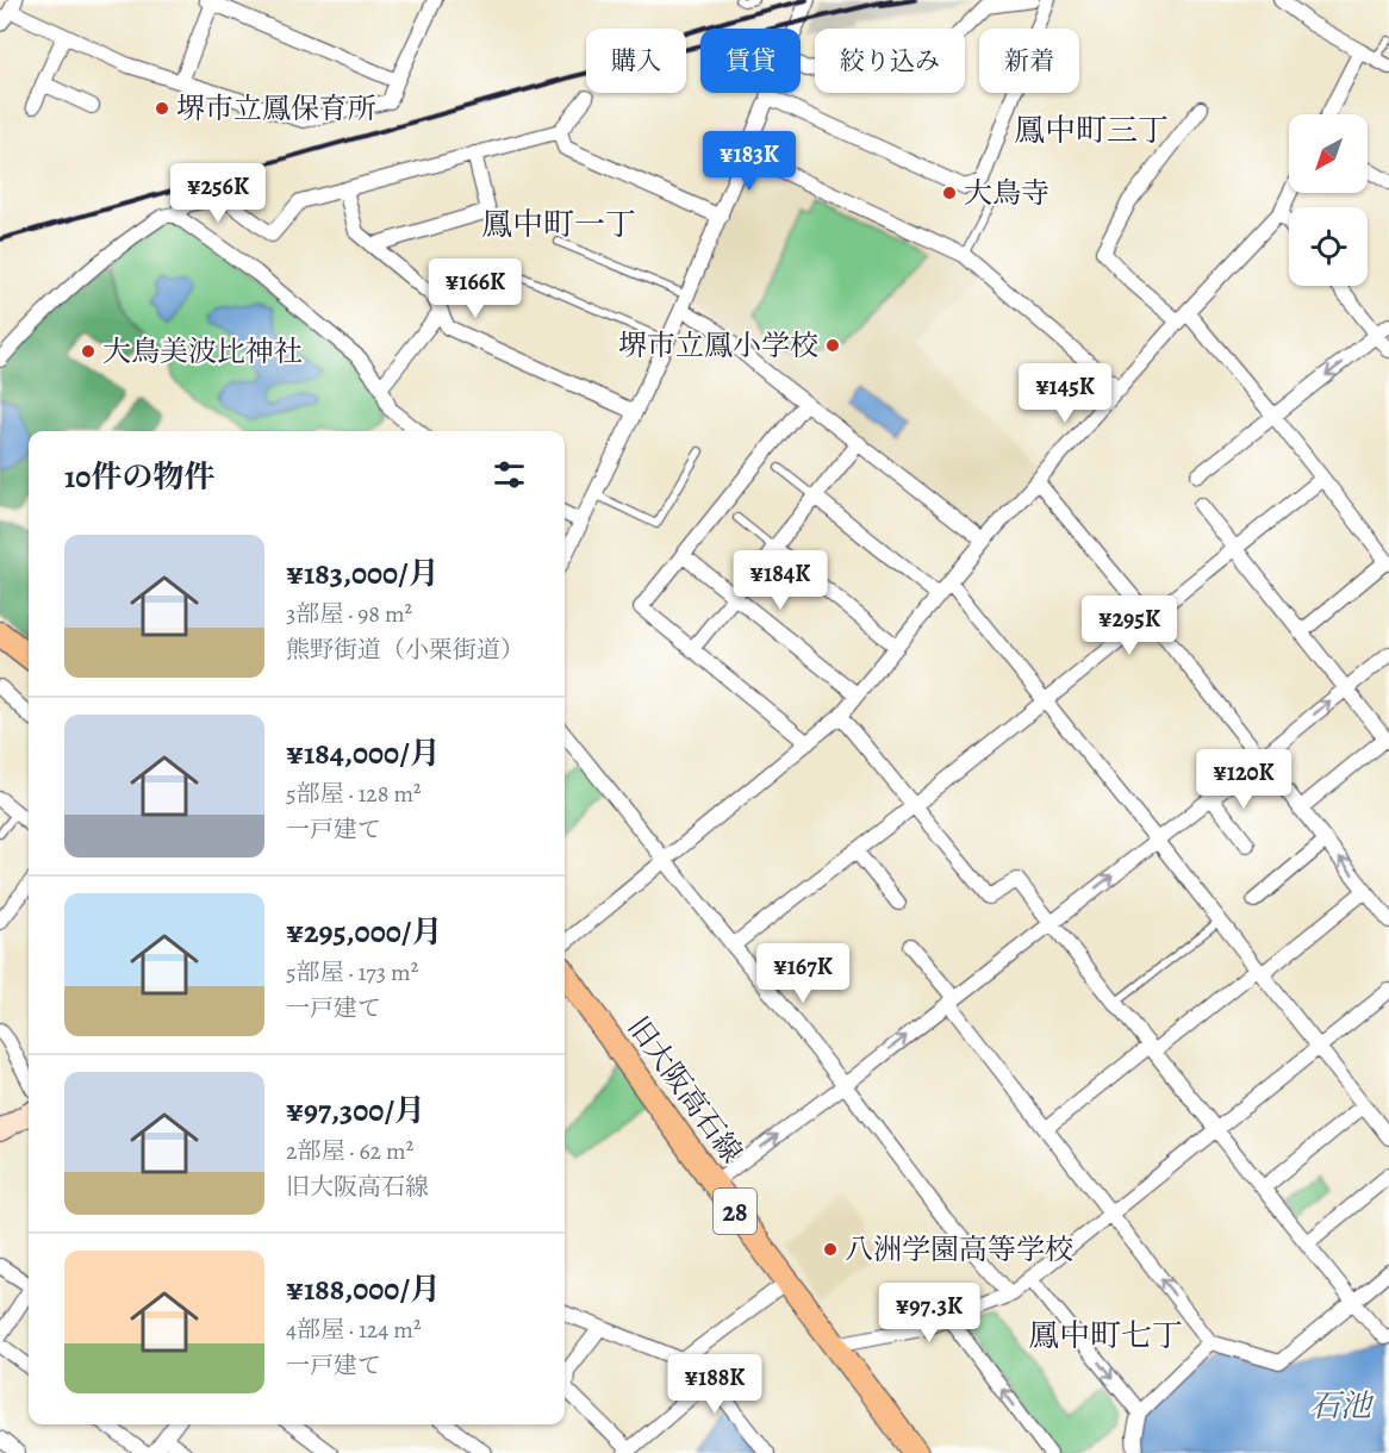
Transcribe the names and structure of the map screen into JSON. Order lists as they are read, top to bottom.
{
  "streets": {
    "main road": ["旧大阪高石線", "28"]
  },
  "districts": ["鳳中町三丁", "鳳中町一丁", "鳳中町七丁"],
  "water": ["石池"],
  "places": [
    "堺市立鳳保育所",
    "大鳥寺",
    "堺市立鳳小学校",
    "大鳥美波比神社",
    "八洲学園高等学校"
  ],
  "north": "bottom left",
  "page": {
    "chip": [
      "購入",
      "賃貸",
      "絞り込み",
      "新着"
    ],
    "price": [
      "¥183K",
      "¥256K",
      "¥166K",
      "¥145K",
      "¥184K",
      "¥295K",
      "¥120K",
      "¥167K",
      "¥97.3K",
      "¥188K"
    ],
    "heading": "10件の物件",
    "list": [
      {
        "name": "¥183,000/月",
        "note": "3部屋 · 98 m² · 熊野街道（小栗街道）"
      },
      {
        "name": "¥184,000/月",
        "note": "5部屋 · 128 m² · 一戸建て"
      },
      {
        "name": "¥295,000/月",
        "note": "5部屋 · 173 m² · 一戸建て"
      },
      {
        "name": "¥97,300/月",
        "note": "2部屋 · 62 m² · 旧大阪高石線"
      },
      {
        "name": "¥188,000/月",
        "note": "4部屋 · 124 m² · 一戸建て"
      }
    ]
  }
}
